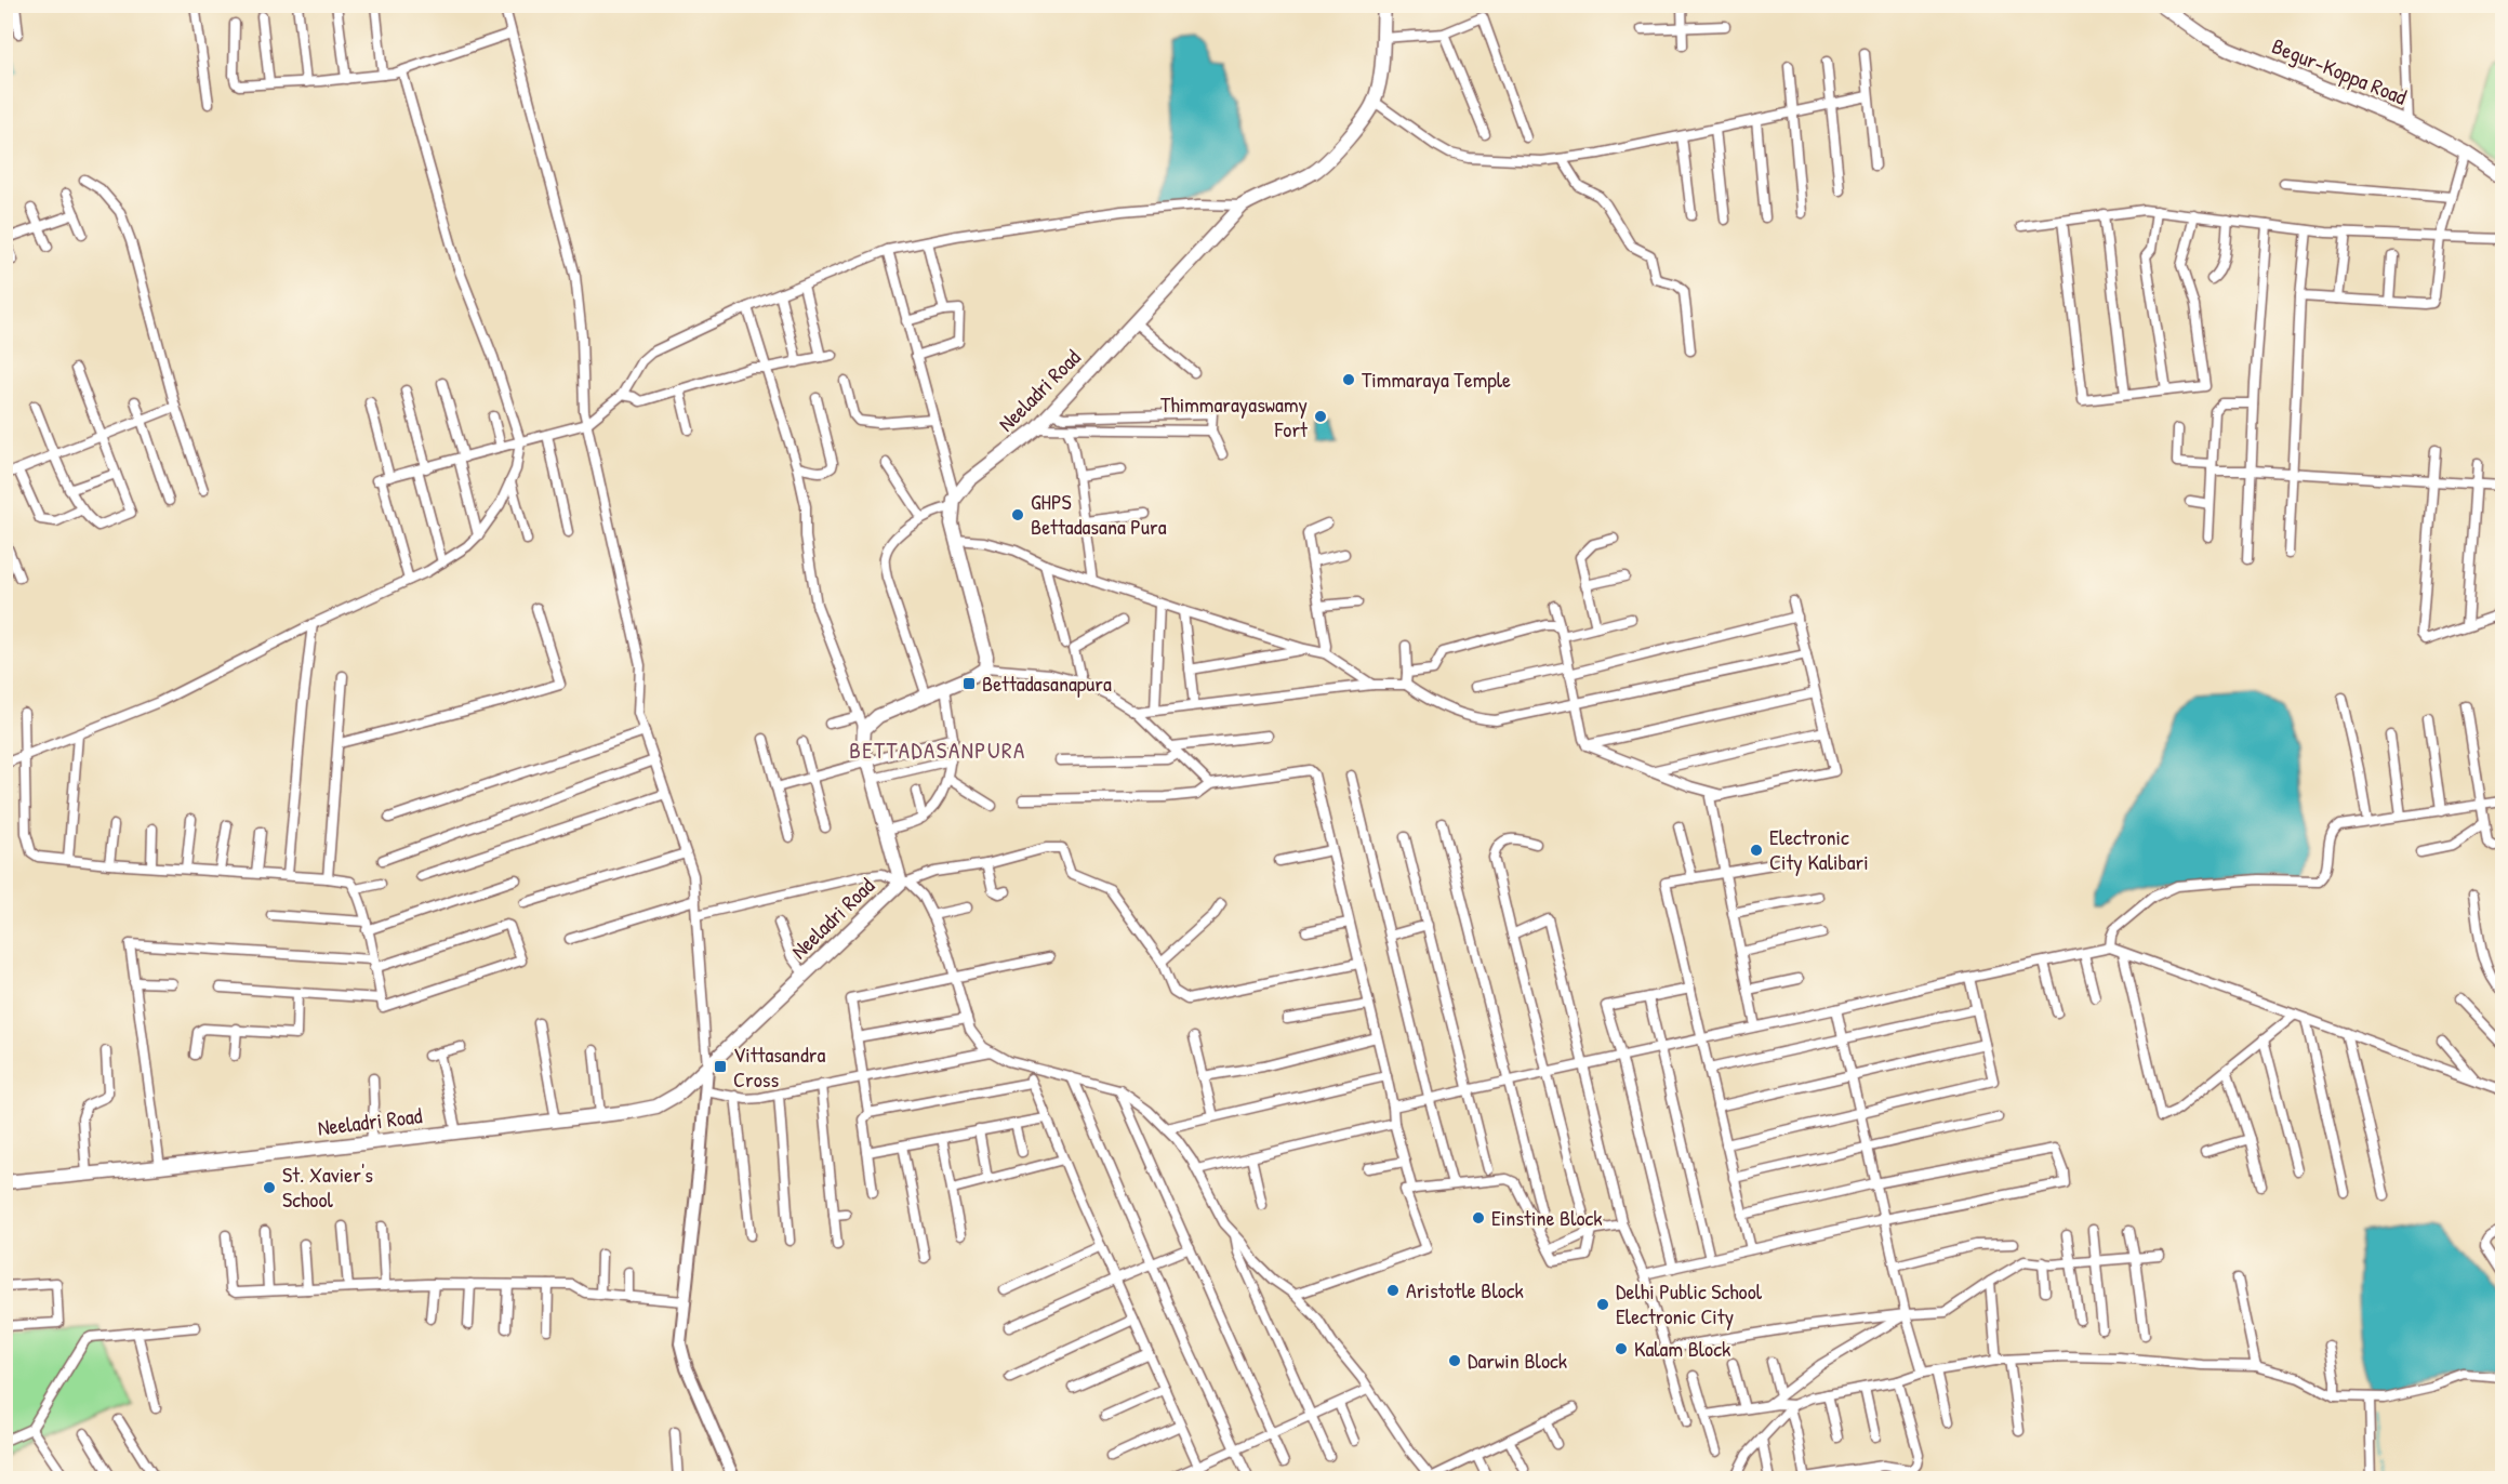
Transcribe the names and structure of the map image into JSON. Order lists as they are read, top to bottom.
{
  "streets": {
    "main road": ["Begur-Koppa Road", "Neeladri Road"]
  },
  "districts": ["BETTADASANPURA"],
  "places": {
    "other": [
      "Timmaraya Temple",
      "Thimmarayaswamy Fort",
      "GHPS Bettadasana Pura",
      "Electronic City Kalibari",
      "St. Xavier's School",
      "Einstine Block",
      "Aristotle Block",
      "Delhi Public School Electronic City",
      "Kalam Block",
      "Darwin Block"
    ],
    "transit": ["Bettadasanapura", "Vittasandra Cross"]
  }
}
